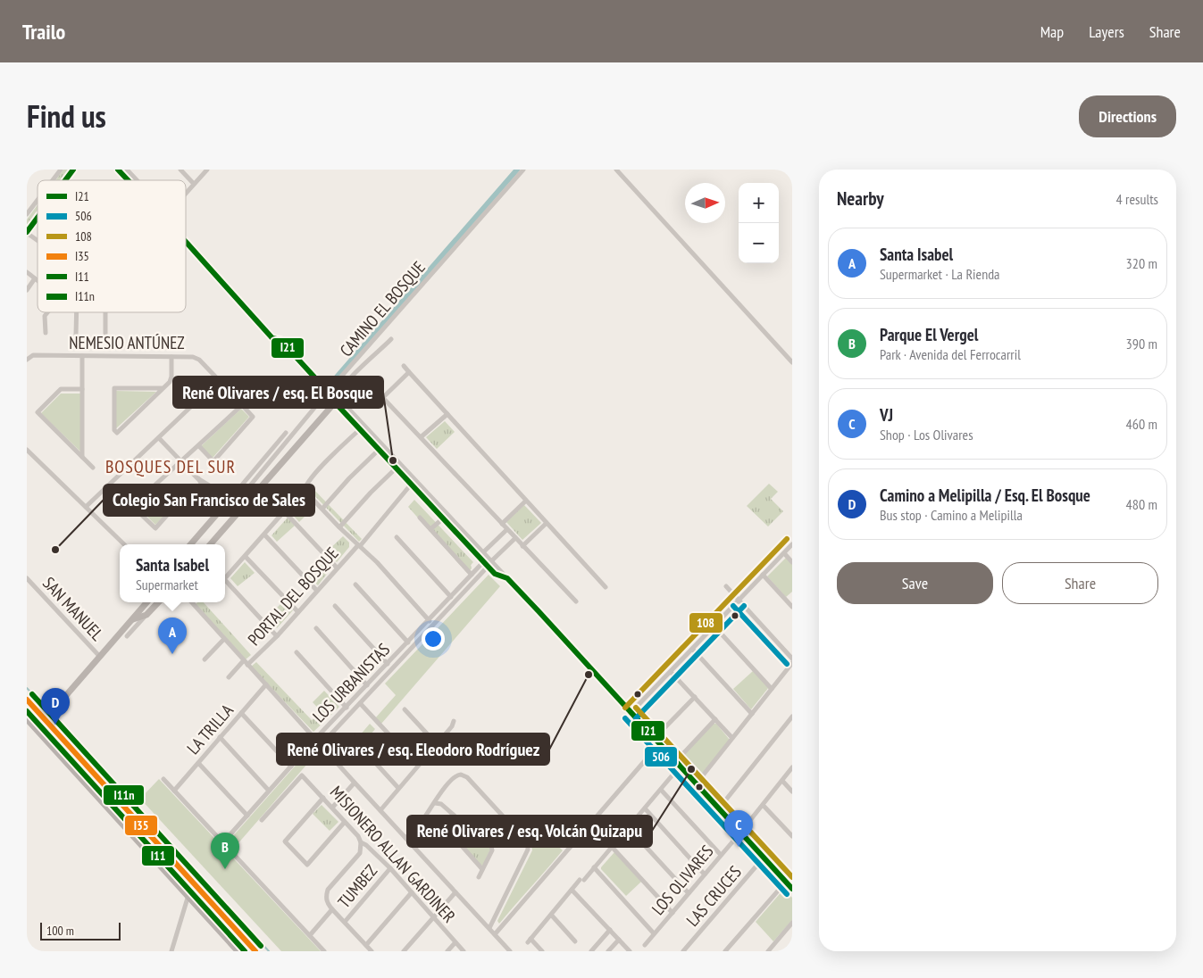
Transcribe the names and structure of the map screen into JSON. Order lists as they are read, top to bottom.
{
  "streets": {
    "street": [
      "CAMINO EL BOSQUE",
      "NEMESIO ANTÚNEZ",
      "PORTAL DEL BOSQUE",
      "SAN MANUEL",
      "LOS URBANISTAS",
      "LA TRILLA",
      "MISIONERO ALLAN GARDINER",
      "LOS OLIVARES",
      "TUMBEZ",
      "LAS CRUCES"
    ]
  },
  "crossings": [
    ["MISIONERO ALLAN GARDINER", "TUMBEZ"]
  ],
  "districts": ["BOSQUES DEL SUR"],
  "places": [
    "René Olivares / esq. El Bosque",
    "Colegio San Francisco de Sales",
    "René Olivares / esq. Eleodoro Rodríguez",
    "René Olivares / esq. Volcán Quizapu"
  ],
  "lines": [
    "transit line I21",
    "transit line 108",
    "transit line 506",
    "transit line I11n",
    "transit line I35",
    "transit line I11"
  ],
  "legend": [
    "I21",
    "506",
    "108",
    "I35",
    "I11",
    "I11n"
  ],
  "scale_bar": "100 m",
  "north": "right",
  "page": {
    "header": "Trailo",
    "nav": ["Map", "Layers", "Share"],
    "title": "Find us",
    "buttons": [
      "Directions",
      ["Save", "Share"]
    ],
    "heading": ["Nearby", "4 results"],
    "map_buttons": ["+", "−"],
    "list": [
      {
        "mark": "A",
        "name": "Santa Isabel",
        "note": "Supermarket · La Rienda",
        "value": "320 m"
      },
      {
        "mark": "B",
        "name": "Parque El Vergel",
        "note": "Park · Avenida del Ferrocarril",
        "value": "390 m"
      },
      {
        "mark": "C",
        "name": "VJ",
        "note": "Shop · Los Olivares",
        "value": "460 m"
      },
      {
        "mark": "D",
        "name": "Camino a Melipilla / Esq. El Bosque",
        "note": "Bus stop · Camino a Melipilla",
        "value": "480 m"
      }
    ],
    "popup": ["Santa Isabel", "Supermarket"],
    "pins": [
      "A",
      "D",
      "C",
      "B"
    ],
    "scale": "100 m"
  }
}
